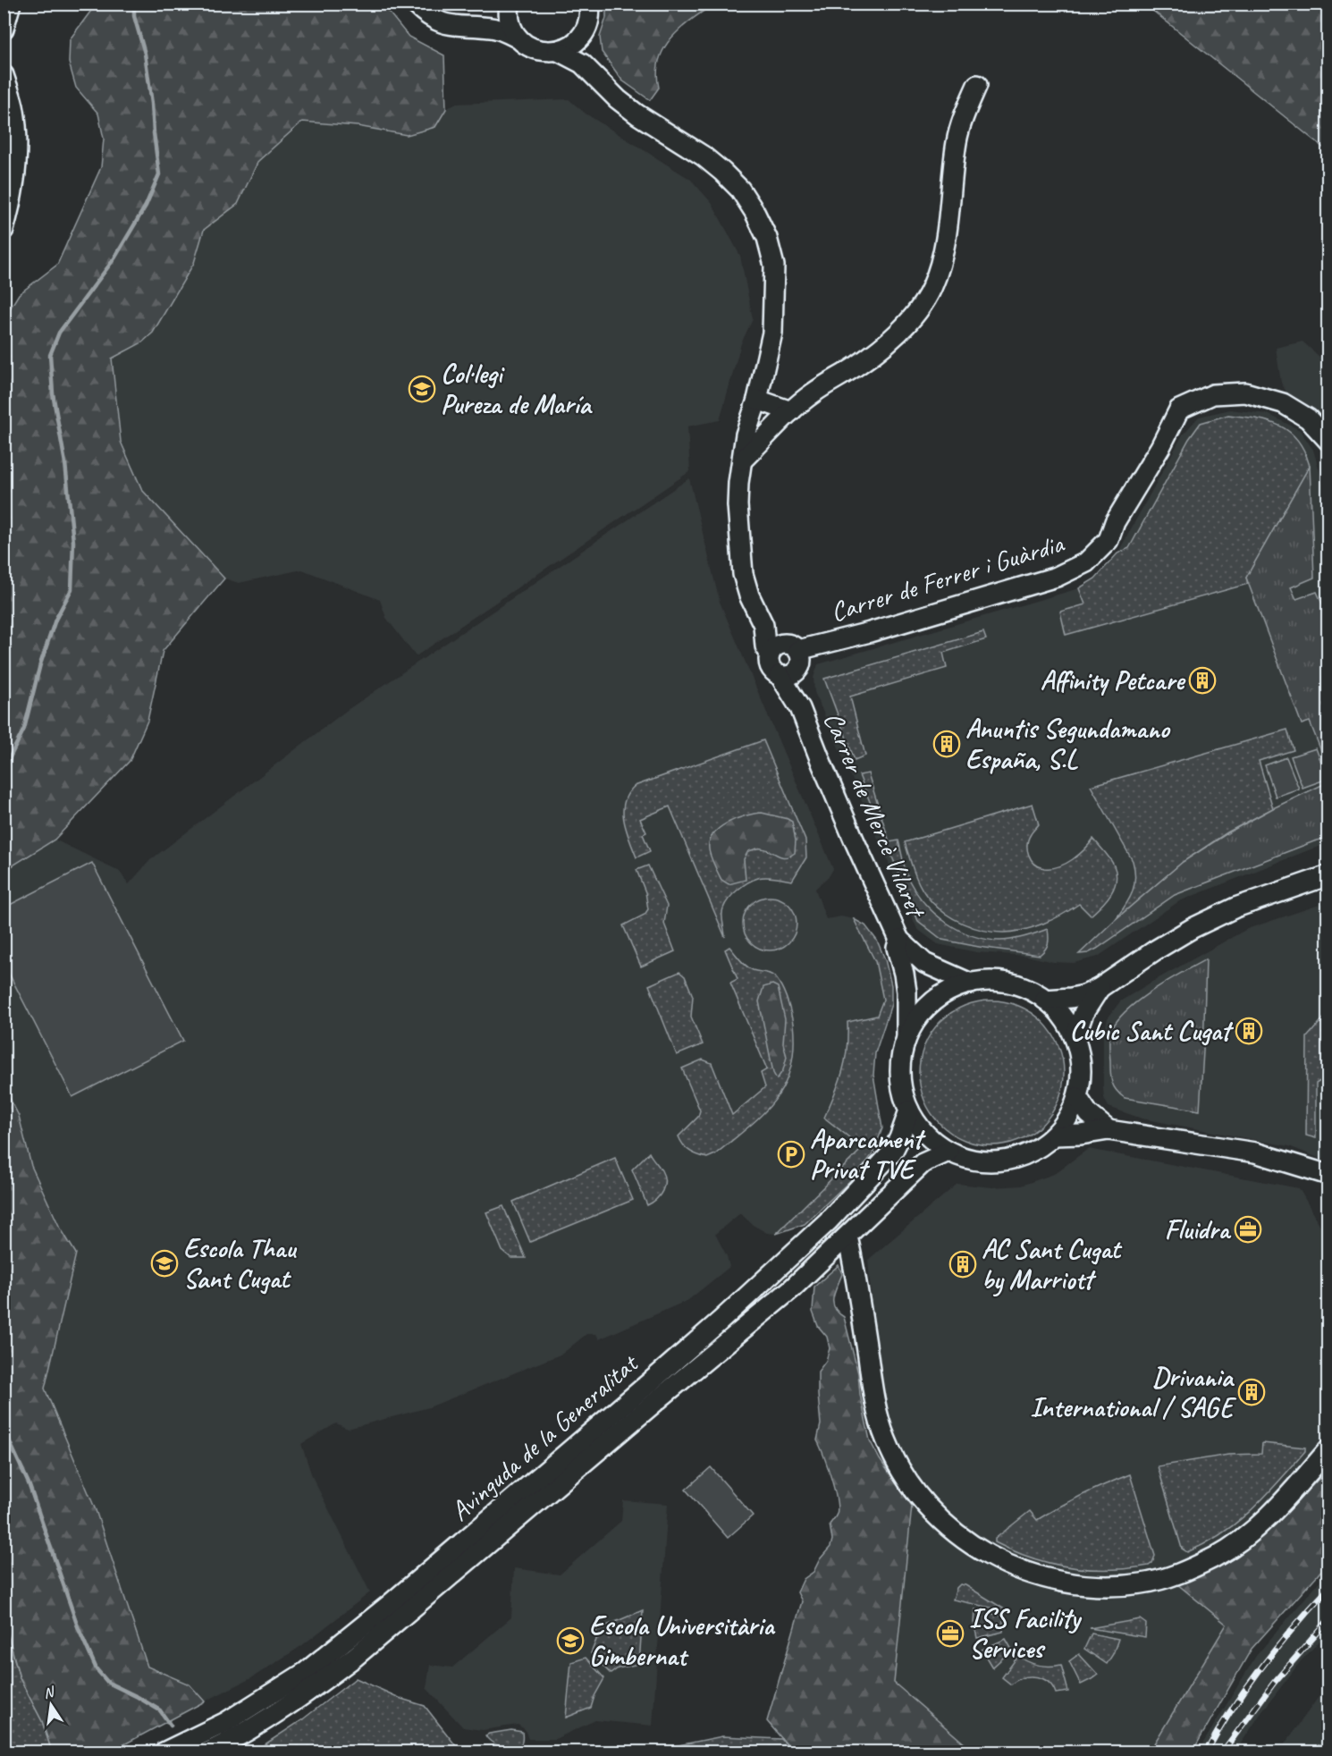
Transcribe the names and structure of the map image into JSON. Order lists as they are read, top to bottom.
{
  "streets": {
    "street": ["Carrer de Ferrer i Guàrdia", "Carrer de Mercè Vilaret", "Avinguda de la Generalitat"]
  },
  "crossings": [
    ["Carrer de Ferrer i Guàrdia", "Carrer de Mercè Vilaret"],
    ["Carrer de Mercè Vilaret", "Avinguda de la Generalitat"]
  ],
  "places": {
    "school or university": ["Col·legi Pureza de María", "Escola Thau Sant Cugat", "Escola Universitària Gimbernat"],
    "building": [
      "Affinity Petcare",
      "Anuntis Segundamano España, S.L",
      "Cubic Sant Cugat",
      "AC Sant Cugat by Marriott",
      "Drivania International / SAGE"
    ],
    "parking": ["Aparcament Privat TVE"],
    "office": ["Fluidra", "ISS Facility Services"]
  },
  "north": "top"
}
